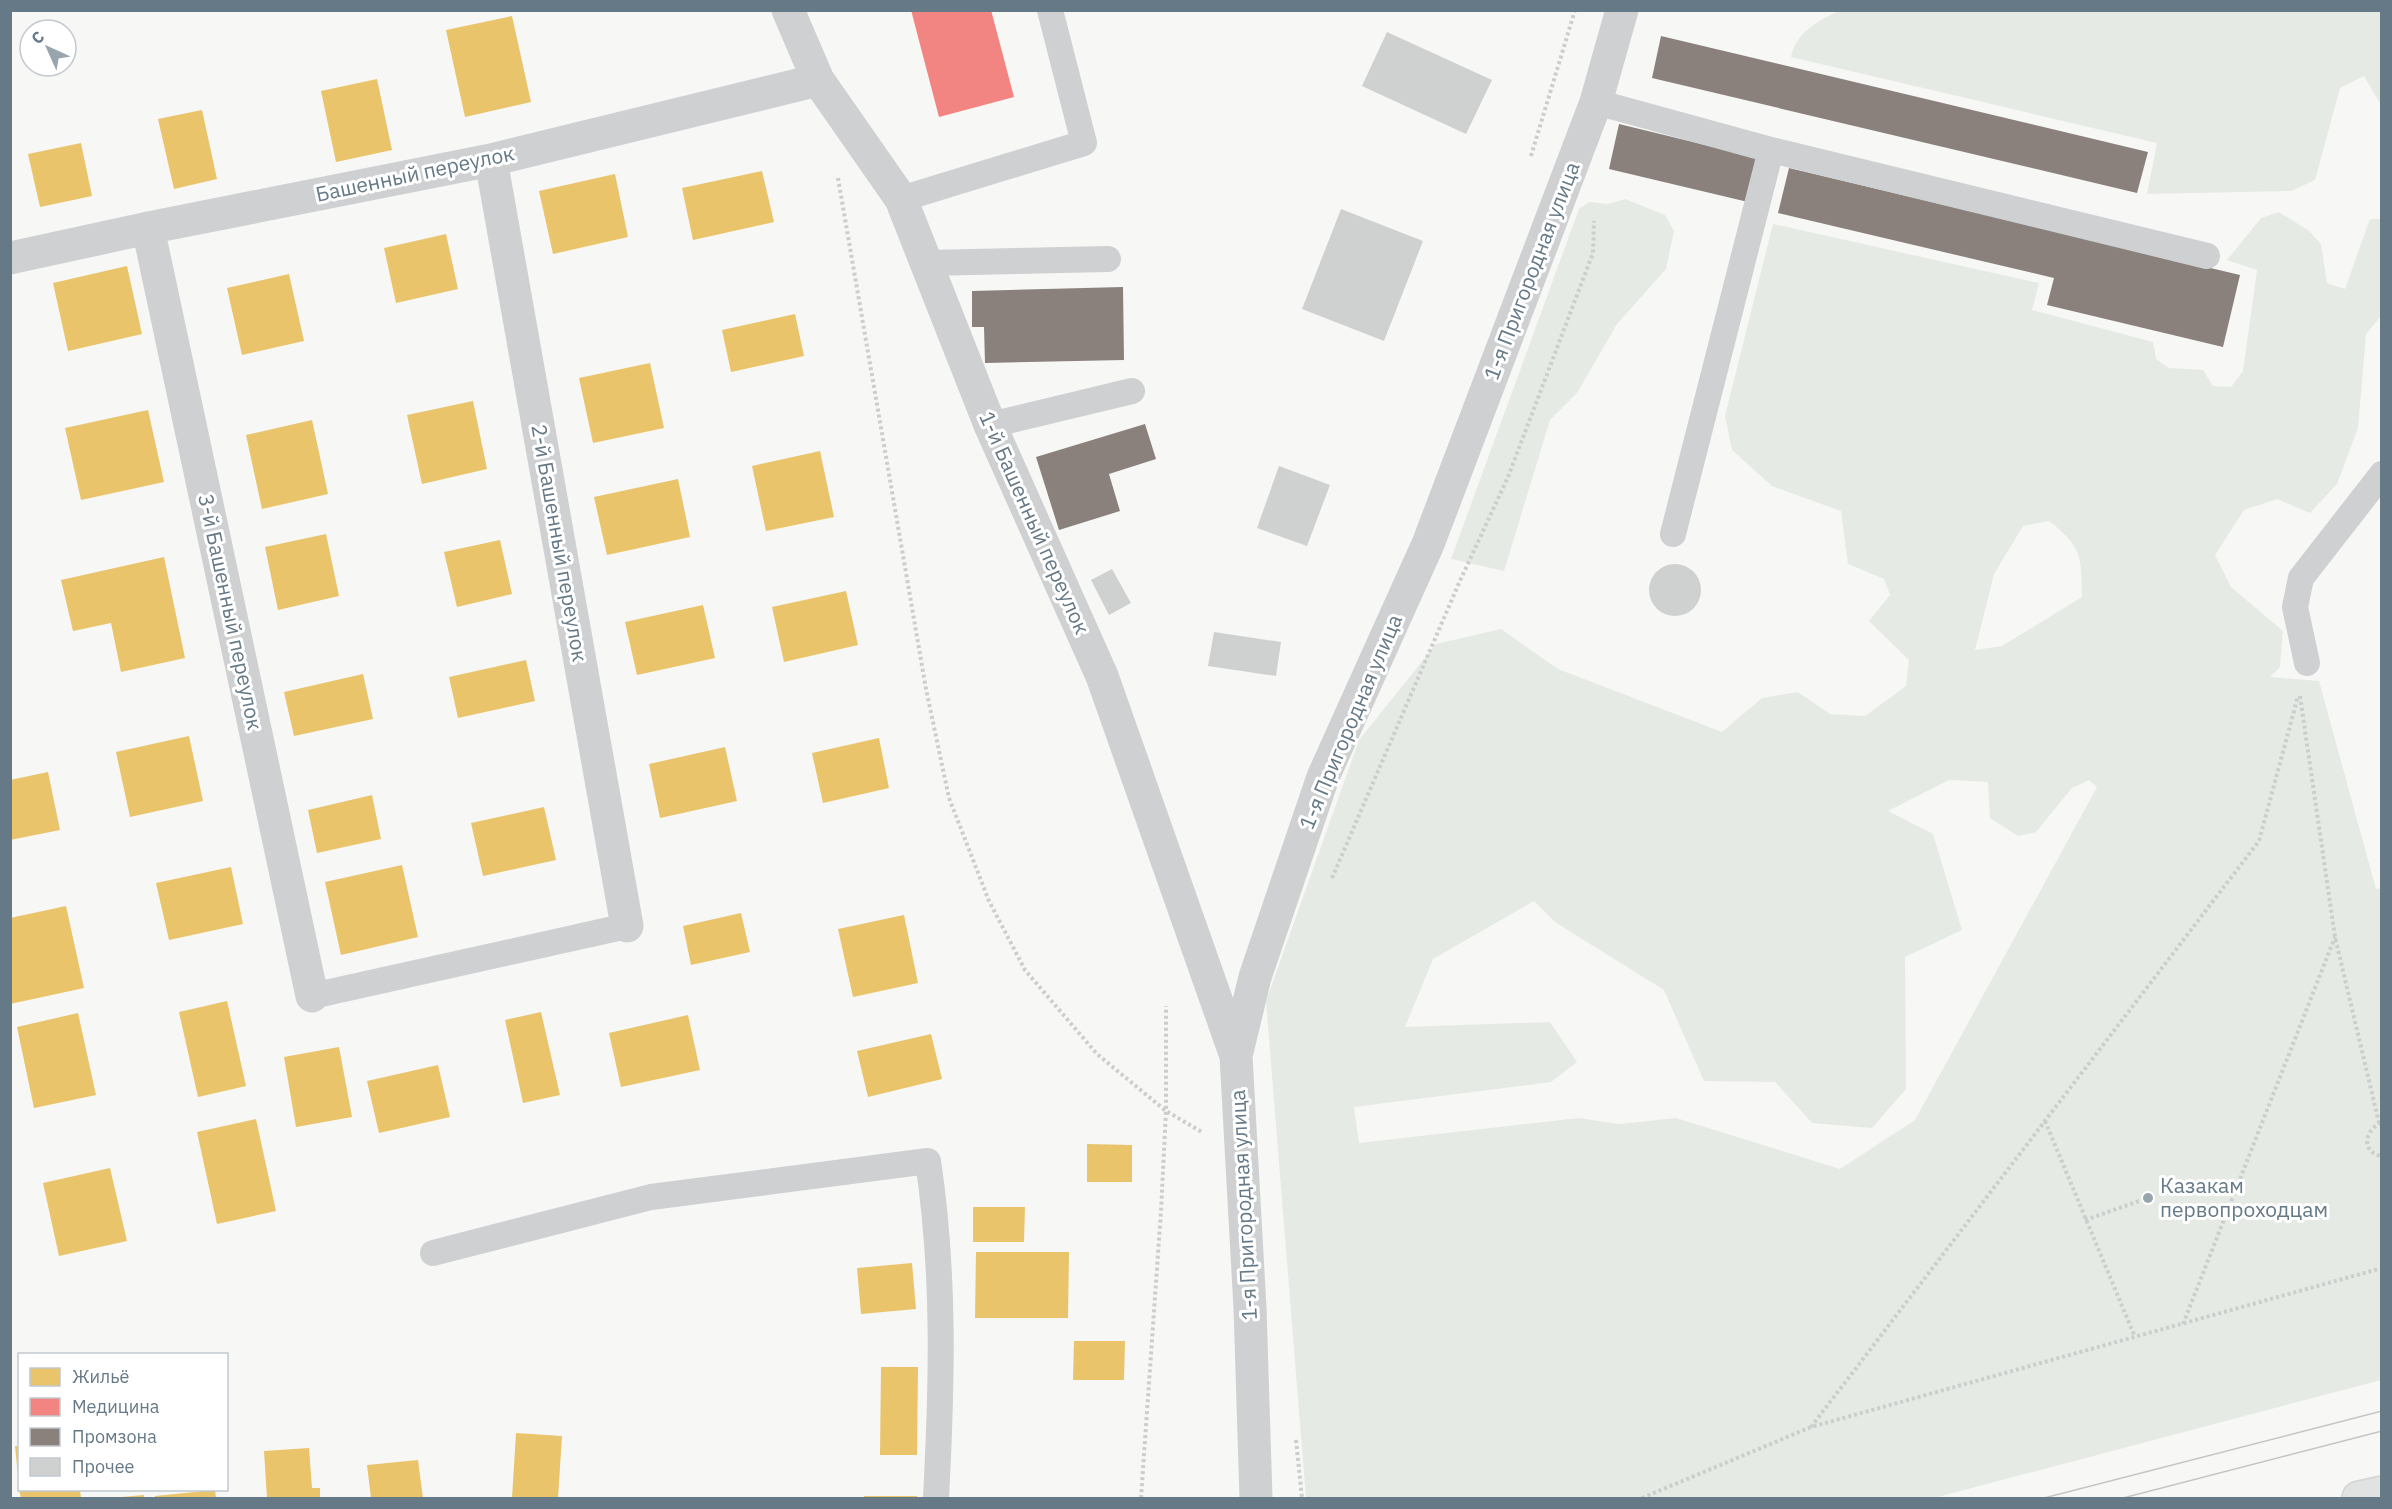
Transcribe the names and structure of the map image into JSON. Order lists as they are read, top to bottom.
{
  "streets": {
    "street": [
      "Башенный переулок",
      "1-я Пригородная улица",
      "1-й Башенный переулок",
      "2-й Башенный переулок",
      "3-й Башенный переулок"
    ]
  },
  "crossings": [
    ["Башенный переулок", "1-й Башенный переулок"],
    ["Башенный переулок", "2-й Башенный переулок"],
    ["Башенный переулок", "3-й Башенный переулок"],
    ["1-я Пригородная улица", "1-й Башенный переулок"]
  ],
  "places": ["Казакам первопроходцам"],
  "legend": [
    "Жильё",
    "Медицина",
    "Промзона",
    "Прочее"
  ],
  "north": "top left"
}
